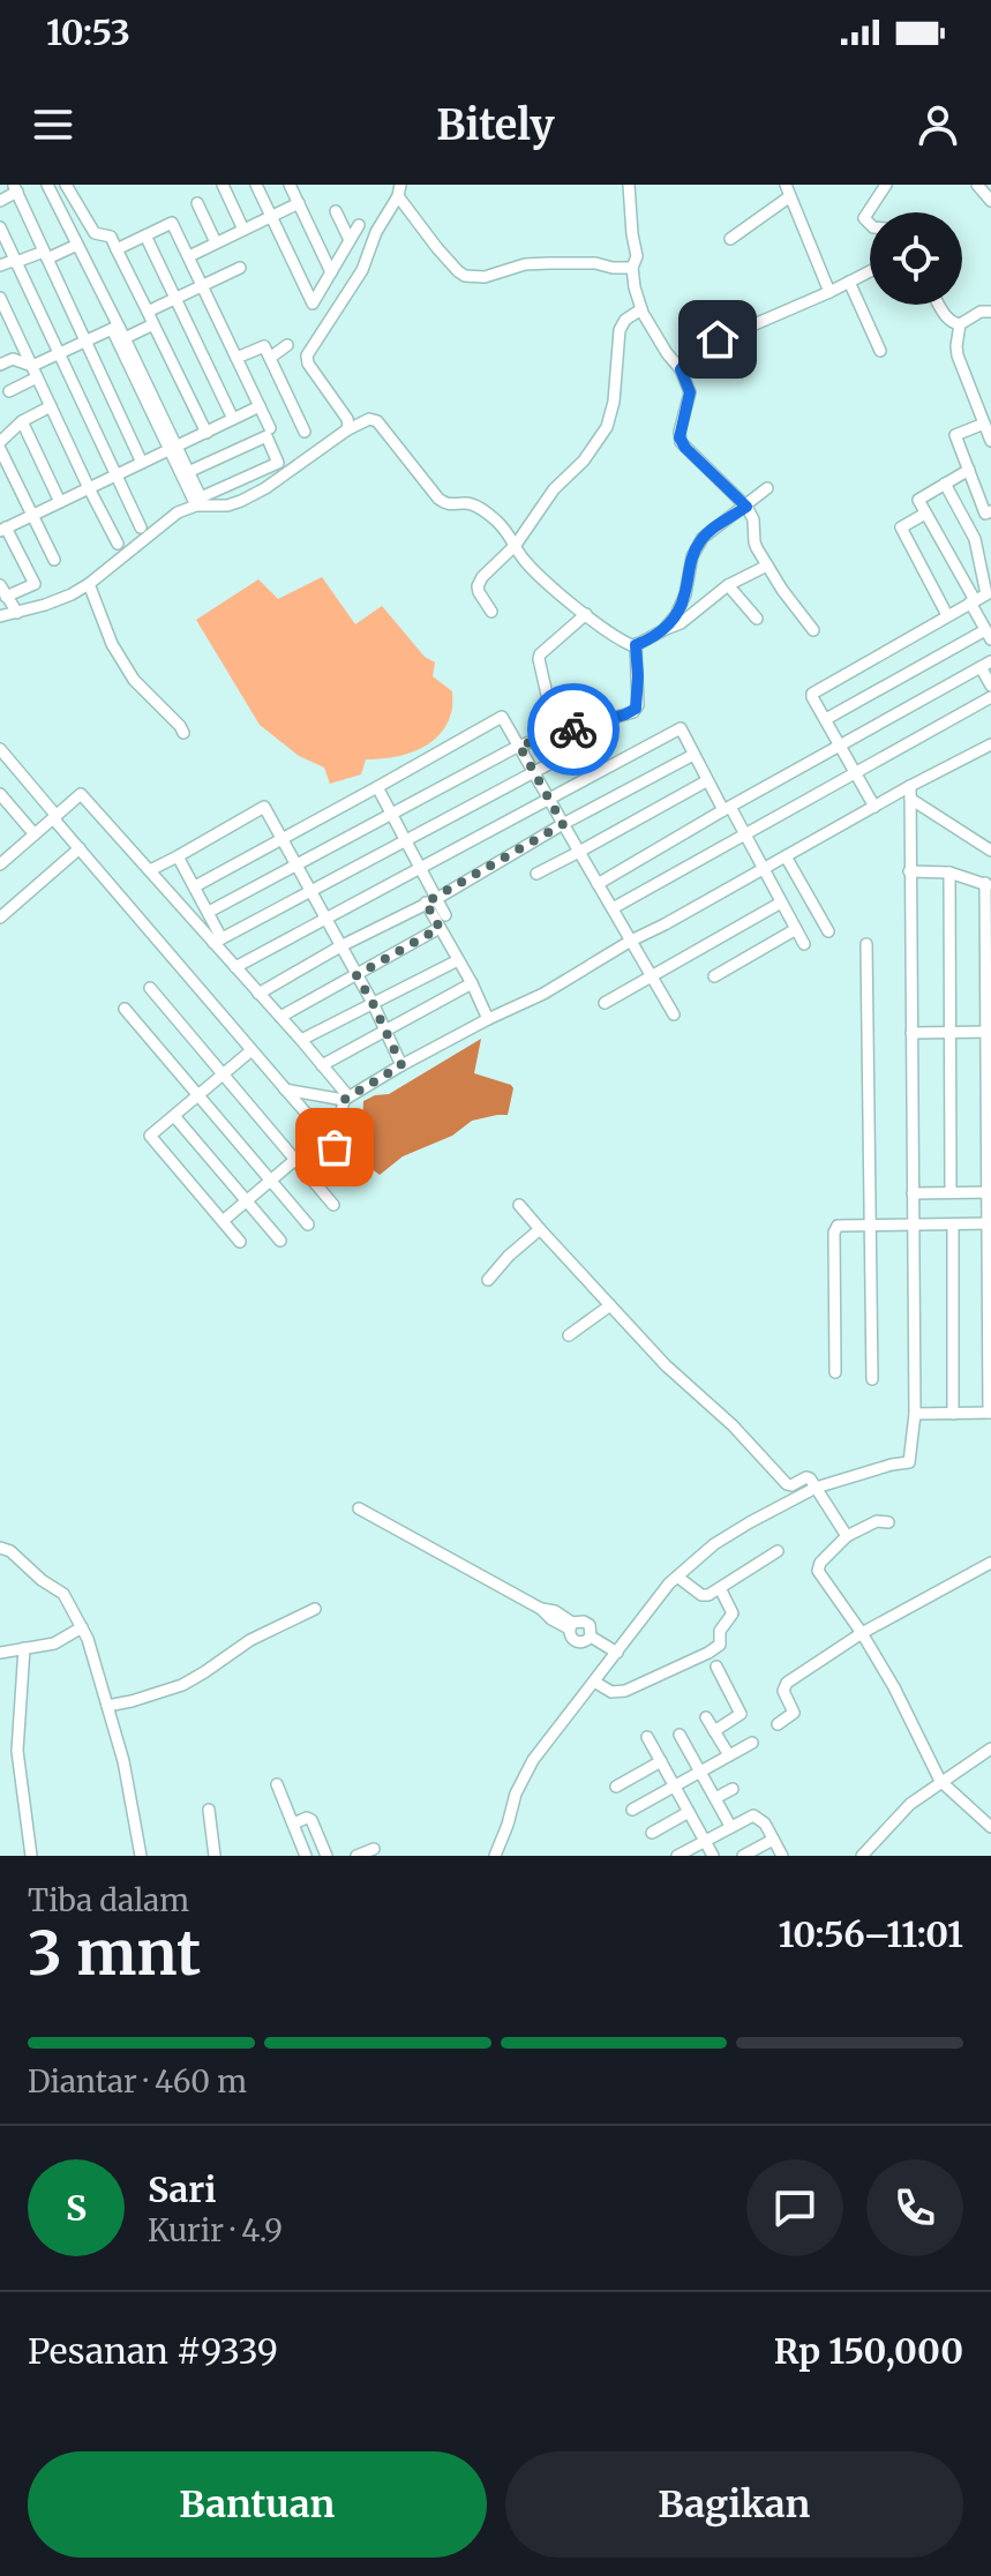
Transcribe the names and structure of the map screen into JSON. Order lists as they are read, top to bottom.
{
  "page": {
    "status": "10:53",
    "header": "Bitely",
    "heading": ["3 mnt", "Tiba dalam", "10:56–11:01"],
    "panel": [
      "Sari",
      "Kurir · 4.9",
      "Pesanan #9339",
      "Rp 150,000"
    ],
    "bar": "Diantar · 460 m",
    "round": "S",
    "buttons": ["Bantuan", "Bagikan"]
  }
}
